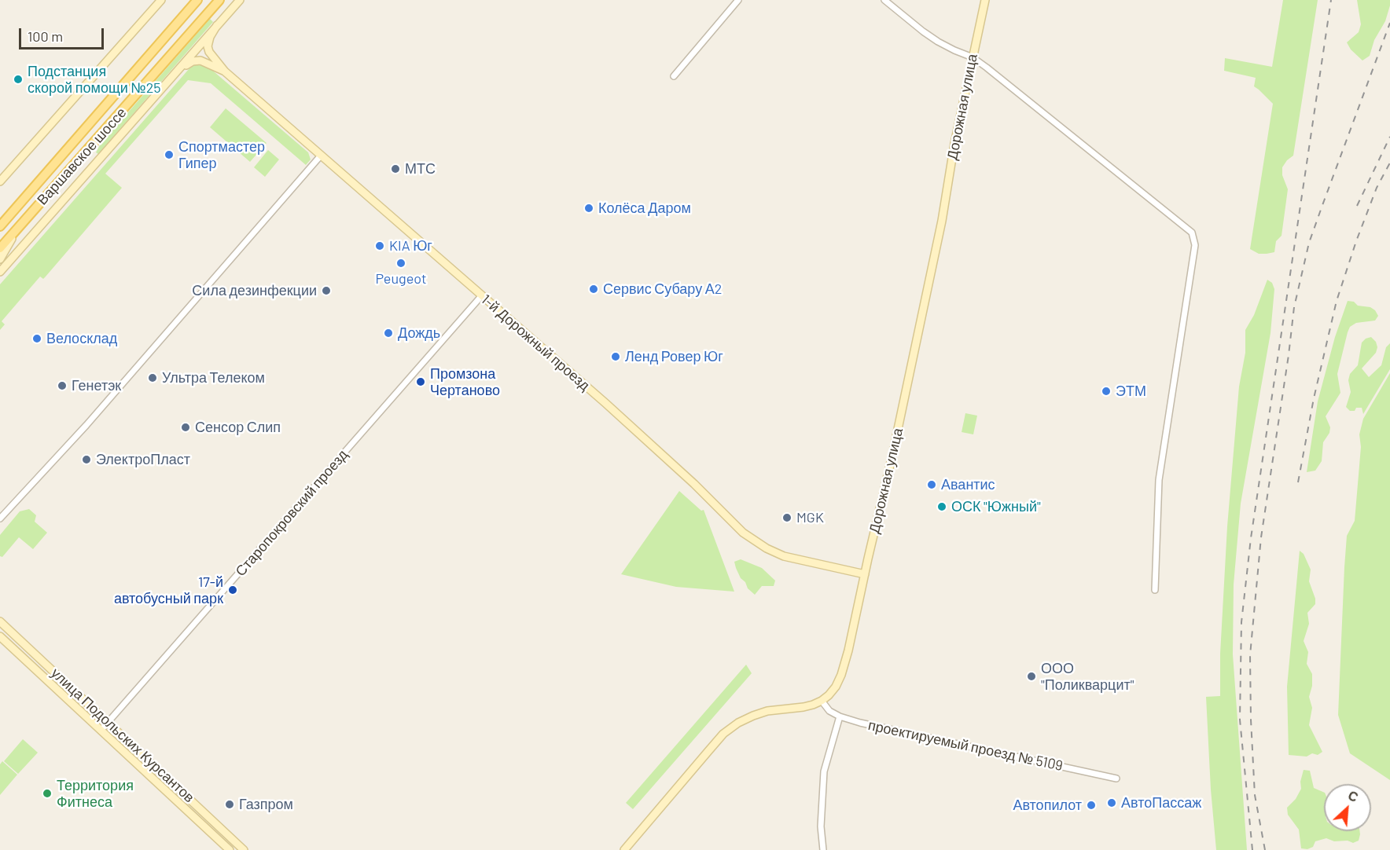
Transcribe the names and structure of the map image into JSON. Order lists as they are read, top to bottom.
{
  "streets": {
    "main road": [
      "Дорожная улица",
      "Варшавское шоссе",
      "1-й Дорожный проезд",
      "улица Подольских Курсантов"
    ],
    "street": ["Старопокровский проезд", "проектируемый проезд № 5109"]
  },
  "crossings": [
    ["Дорожная улица", "1-й Дорожный проезд"],
    ["Дорожная улица", "проектируемый проезд № 5109"],
    ["1-й Дорожный проезд", "Старопокровский проезд"],
    ["Старопокровский проезд", "улица Подольских Курсантов"]
  ],
  "places": [
    "Подстанция скорой помощи №25",
    "Спортмастер Гипер",
    "МТС",
    "Колёса Даром",
    "KIA Юг",
    "Peugeot",
    "Сервис Субару А2",
    "Сила дезинфекции",
    "Дождь",
    "Велосклад",
    "Ленд Ровер Юг",
    "Ультра Телеком",
    "Промзона Чертаново",
    "Генетэк",
    "ЭТМ",
    "Сенсор Слип",
    "ЭлектроПласт",
    "Авантис",
    "ОСК \"Южный\"",
    "MGK",
    "17-й автобусный парк",
    "ООО \"Поликварцит\"",
    "Территория Фитнеса",
    "АвтоПассаж",
    "Газпром",
    "Автопилот"
  ],
  "scale_bar": "100 m",
  "north": "top right"
}
